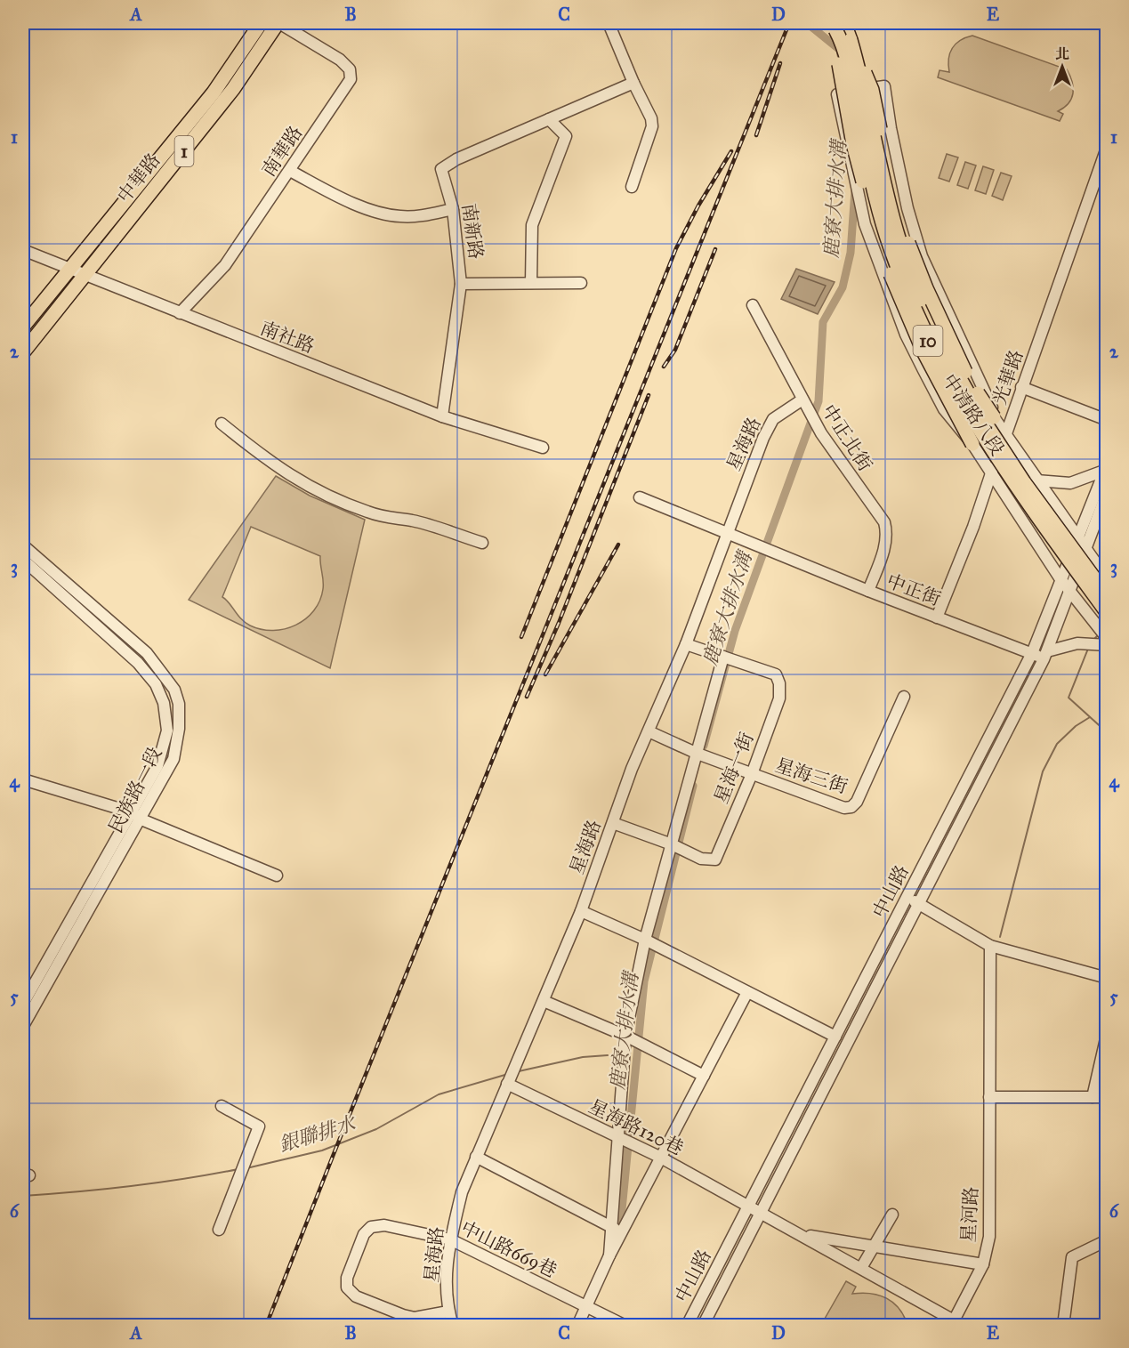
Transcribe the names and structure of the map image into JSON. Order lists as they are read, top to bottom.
{
  "streets": {
    "main road": ["1", "中華路", "10"],
    "street": [
      "南華路",
      "南新路",
      "南社路",
      "光華路",
      "中清路八段",
      "中正北街",
      "星海路",
      "中正街",
      "星海一街",
      "星海三街",
      "民族路一段",
      "中山路",
      "星海路120巷",
      "星河路",
      "中山路669巷"
    ]
  },
  "crossings": [
    ["南華路", "中華路"],
    ["南華路", "南社路"],
    ["中華路", "南社路"],
    ["南新路", "南社路"],
    ["光華路", "中清路八段"],
    ["光華路", "中正街"],
    ["中清路八段", "中山路"],
    ["中正北街", "星海路"],
    ["中正北街", "中正街"],
    ["星海路", "中正街"],
    ["星海路", "星海一街"],
    ["星海路", "星海三街"],
    ["星海路", "星海路120巷"],
    ["星海路", "中山路669巷"],
    ["中正街", "中山路"],
    ["星海一街", "星海三街"],
    ["中山路", "星海路120巷"],
    ["星海路120巷", "星河路"]
  ],
  "water": ["鹿寮大排水溝", "銀聯排水"],
  "north": "top",
  "grid": {
    "columns": [
      "A",
      "B",
      "C",
      "D",
      "E"
    ],
    "rows": [
      "1",
      "2",
      "3",
      "4",
      "5",
      "6"
    ]
  }
}
